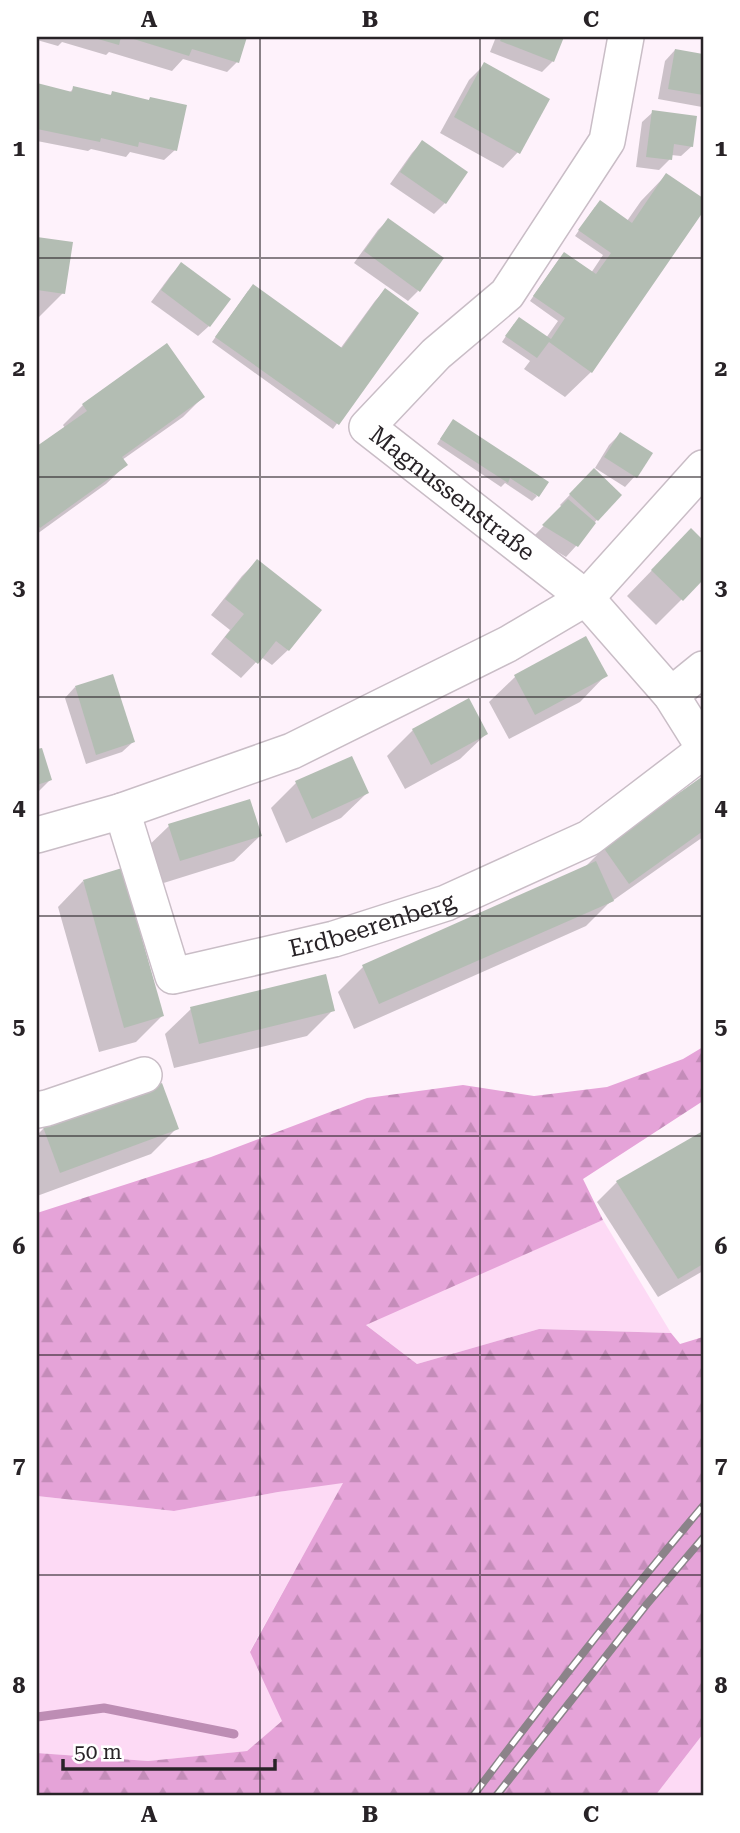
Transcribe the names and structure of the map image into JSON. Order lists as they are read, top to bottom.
{
  "streets": {
    "street": ["Magnussenstraße", "Erdbeerenberg"]
  },
  "crossings": [
    ["Magnussenstraße", "Erdbeerenberg"]
  ],
  "scale_bar": "50 m",
  "grid": {
    "columns": ["A", "B", "C"],
    "rows": [
      "1",
      "2",
      "3",
      "4",
      "5",
      "6",
      "7",
      "8"
    ]
  }
}
